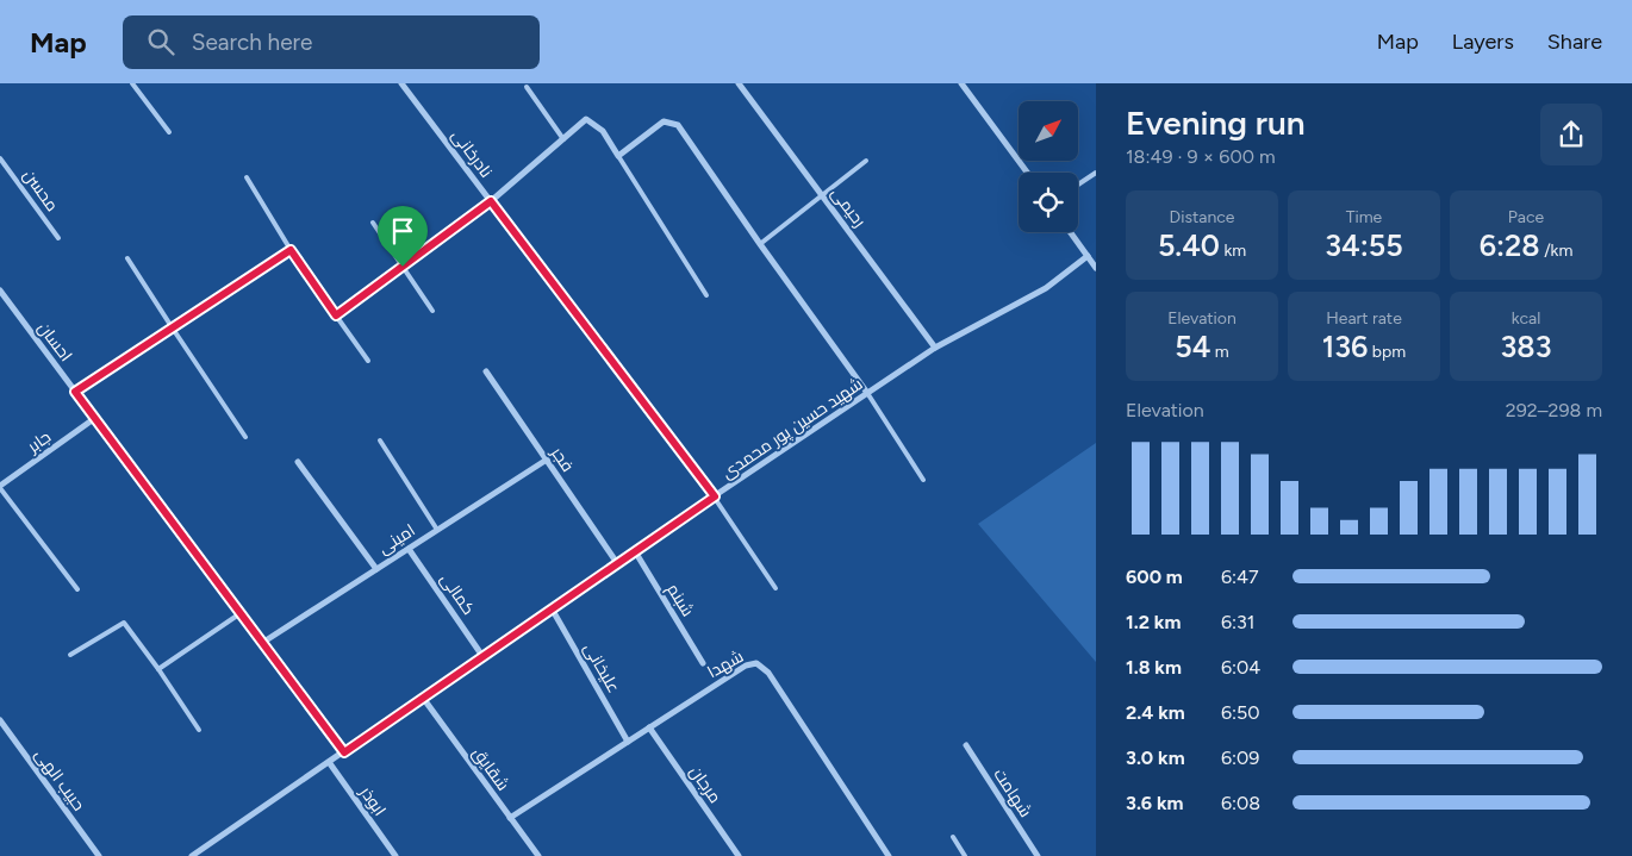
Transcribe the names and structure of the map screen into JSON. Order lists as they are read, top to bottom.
{
  "streets": {
    "street": [
      "نادرخانی",
      "رحیمی",
      "احسان",
      "شهید حسین پور محمدی",
      "جابر",
      "فجر",
      "امینی",
      "کمالی",
      "شبنم",
      "شهدا",
      "علیخانی",
      "شقایق",
      "حبیب الهی",
      "مرجان",
      "شهامت",
      "ابوذر"
    ],
    "lane": ["محسن"]
  },
  "crossings": [
    ["نادرخانی", "شهید حسین پور محمدی"],
    ["رحیمی", "شهید حسین پور محمدی"],
    ["احسان", "شهید حسین پور محمدی"],
    ["احسان", "جابر"],
    ["احسان", "امینی"],
    ["شهید حسین پور محمدی", "فجر"],
    ["شهید حسین پور محمدی", "کمالی"],
    ["شهید حسین پور محمدی", "شبنم"],
    ["شهید حسین پور محمدی", "علیخانی"],
    ["شهید حسین پور محمدی", "شقایق"],
    ["شهید حسین پور محمدی", "ابوذر"],
    ["فجر", "امینی"],
    ["امینی", "کمالی"],
    ["شهدا", "علیخانی"],
    ["شهدا", "شقایق"],
    ["شهدا", "مرجان"]
  ],
  "north": "top right",
  "page": {
    "header": "Map",
    "search": "Search here",
    "nav": ["Map", "Layers", "Share"],
    "heading": ["Evening run", "18:49 · 9 × 600 m"],
    "stats": [
      ["Distance", "5.40 km"],
      ["Time", "34:55"],
      ["Pace", "6:28 /km"],
      ["Elevation", "54 m"],
      ["Heart rate", "136 bpm"],
      ["kcal", "383"]
    ],
    "chart": ["Elevation", "292–298 m"],
    "list": [
      {
        "name": "600 m",
        "note": "6:47"
      },
      {
        "name": "1.2 km",
        "note": "6:31"
      },
      {
        "name": "1.8 km",
        "note": "6:04"
      },
      {
        "name": "2.4 km",
        "note": "6:50"
      },
      {
        "name": "3.0 km",
        "note": "6:09"
      },
      {
        "name": "3.6 km",
        "note": "6:08"
      }
    ]
  }
}
